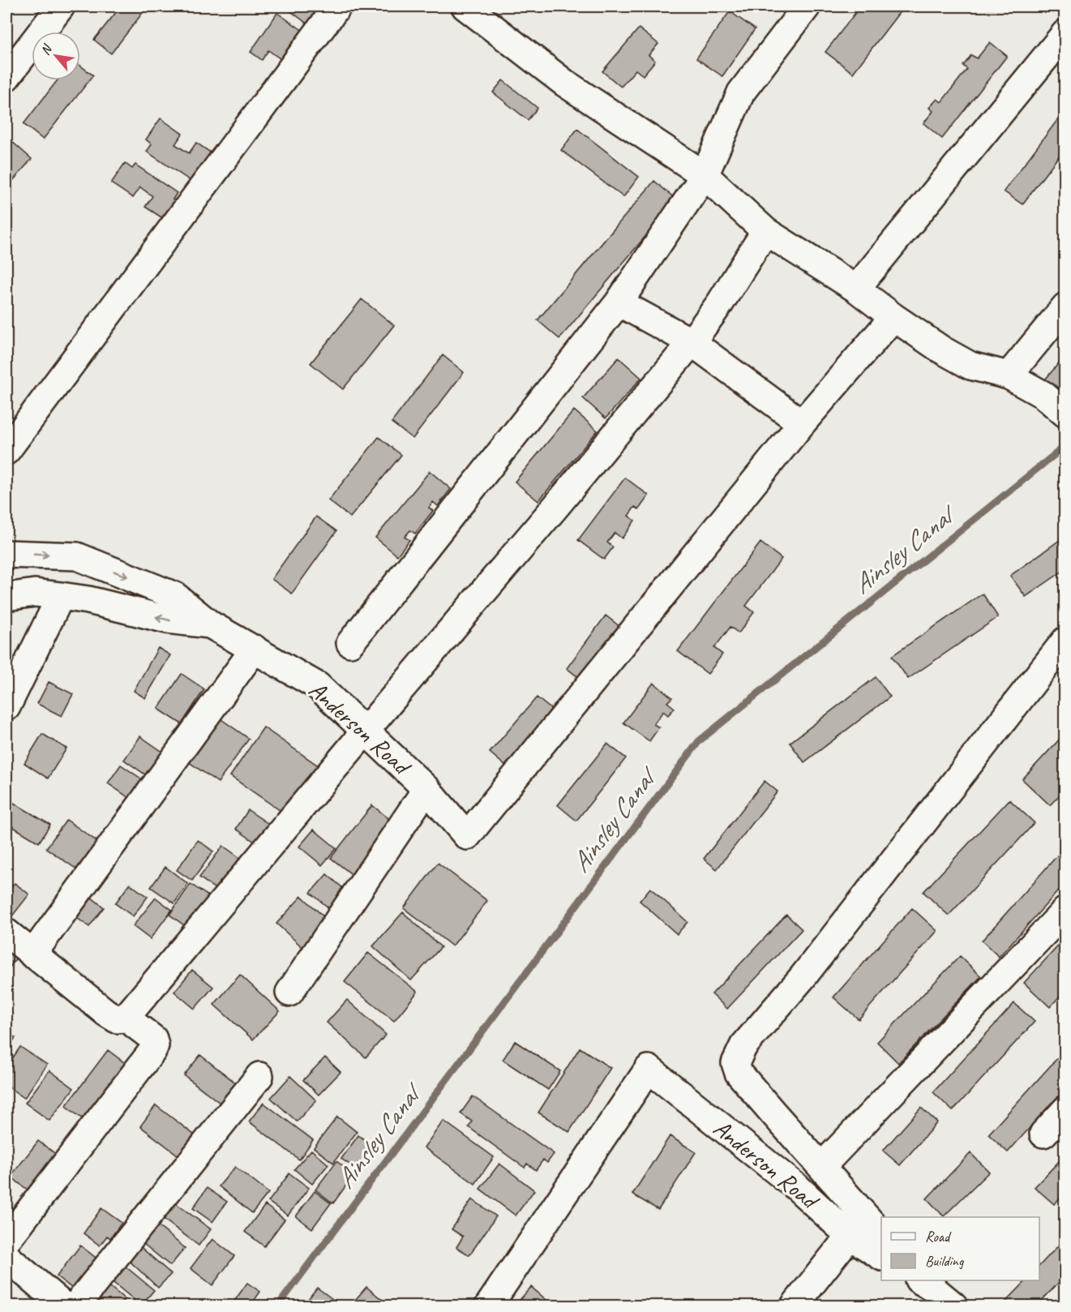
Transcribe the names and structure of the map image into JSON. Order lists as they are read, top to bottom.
{
  "streets": {
    "street": ["Anderson Road"]
  },
  "water": ["Ainsley Canal"],
  "legend": ["Road", "Building"],
  "north": "top left"
}
